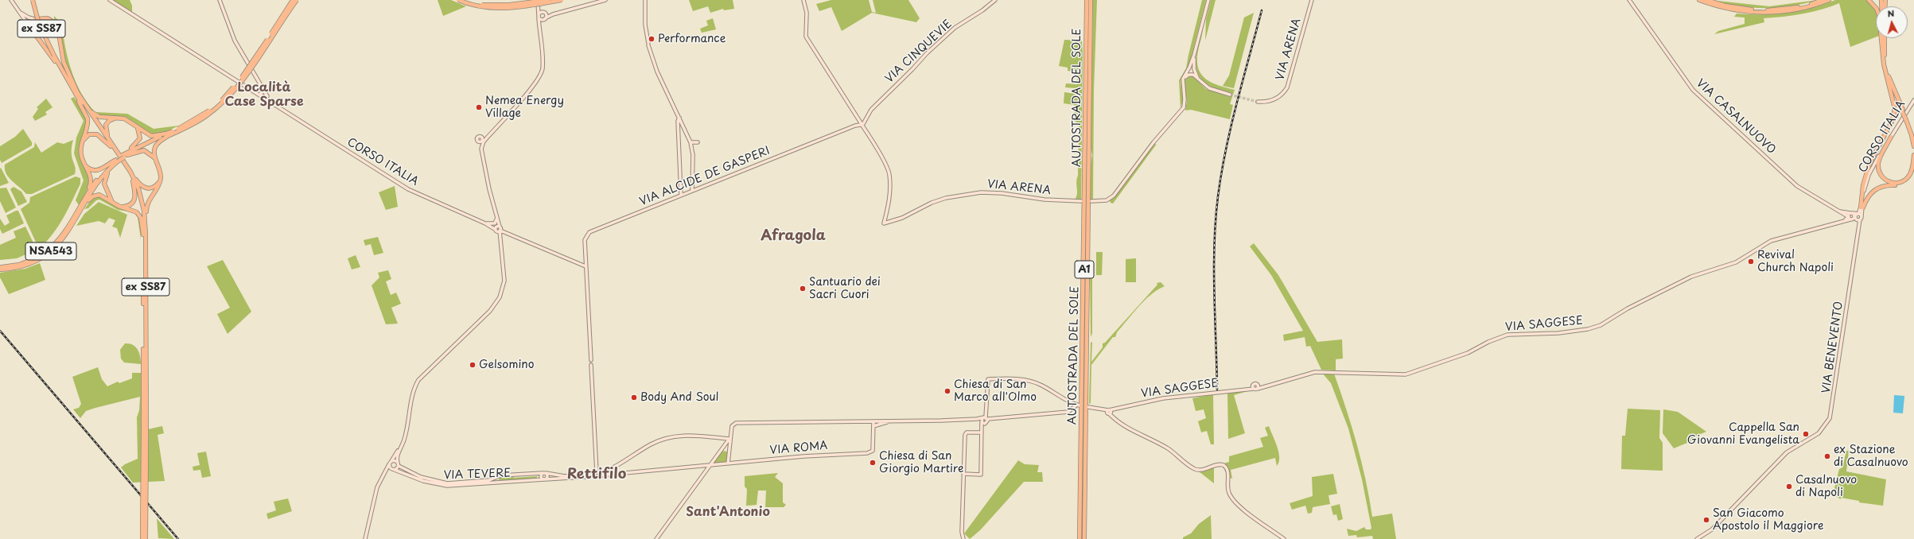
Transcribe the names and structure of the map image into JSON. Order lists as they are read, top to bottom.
{
  "streets": {
    "highway": [
      "ex SS87",
      "AUTOSTRADA DEL SOLE",
      "NSA543",
      "A1"
    ],
    "street": [
      "VIA ARENA",
      "VIA CINQUEVIE",
      "VIA CASALNUOVO",
      "CORSO ITALIA",
      "VIA ALCIDE DE GASPERI",
      "VIA SAGGESE",
      "VIA BENEVENTO",
      "VIA ROMA",
      "VIA TEVERE"
    ]
  },
  "crossings": [
    ["VIA ARENA", "VIA CINQUEVIE"],
    ["VIA ARENA", "VIA ALCIDE DE GASPERI"],
    ["VIA CINQUEVIE", "VIA ALCIDE DE GASPERI"],
    ["VIA CASALNUOVO", "VIA SAGGESE"],
    ["CORSO ITALIA", "VIA ALCIDE DE GASPERI"],
    ["CORSO ITALIA", "VIA BENEVENTO"],
    ["VIA ALCIDE DE GASPERI", "VIA ROMA"],
    ["VIA ALCIDE DE GASPERI", "VIA TEVERE"],
    ["VIA ROMA", "VIA TEVERE"]
  ],
  "districts": [
    "Località Case Sparse",
    "Afragola",
    "Rettifilo",
    "Sant'Antonio"
  ],
  "places": [
    "Performance",
    "Nemea Energy Village",
    "Revival Church Napoli",
    "Santuario dei Sacri Cuori",
    "Gelsomino",
    "Chiesa di San Marco all'Olmo",
    "Body And Soul",
    "Cappella San Giovanni Evangelista",
    "ex Stazione di Casalnuovo",
    "Chiesa di San Giorgio Martire",
    "Casalnuovo di Napoli",
    "San Giacomo Apostolo il Maggiore"
  ],
  "north": "top"
}
